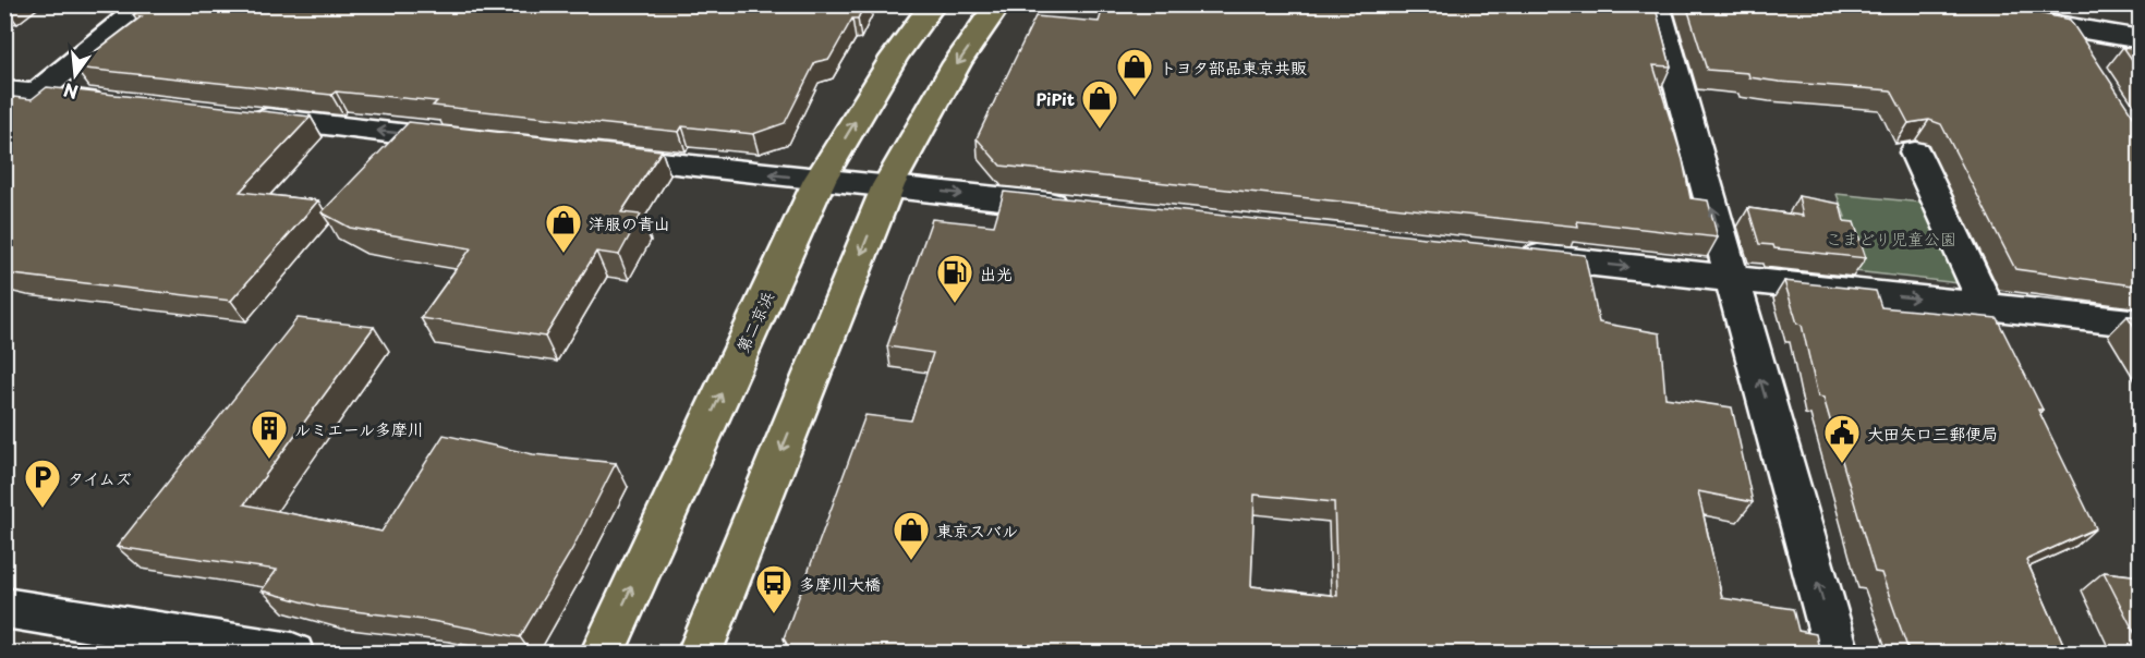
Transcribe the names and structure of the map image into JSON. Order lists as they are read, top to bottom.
{
  "streets": {
    "highway": ["第二京浜"]
  },
  "parks": ["こまどり児童公園"],
  "places": {
    "shop": [
      "トヨタ部品東京共販",
      "PiPit",
      "洋服の青山",
      "東京スバル"
    ],
    "fuel station": ["出光"],
    "building": ["ルミエール多摩川"],
    "public building": ["大田矢口三郵便局"],
    "parking": ["タイムズ"],
    "bus stop": ["多摩川大橋"]
  },
  "north": "bottom"
}
